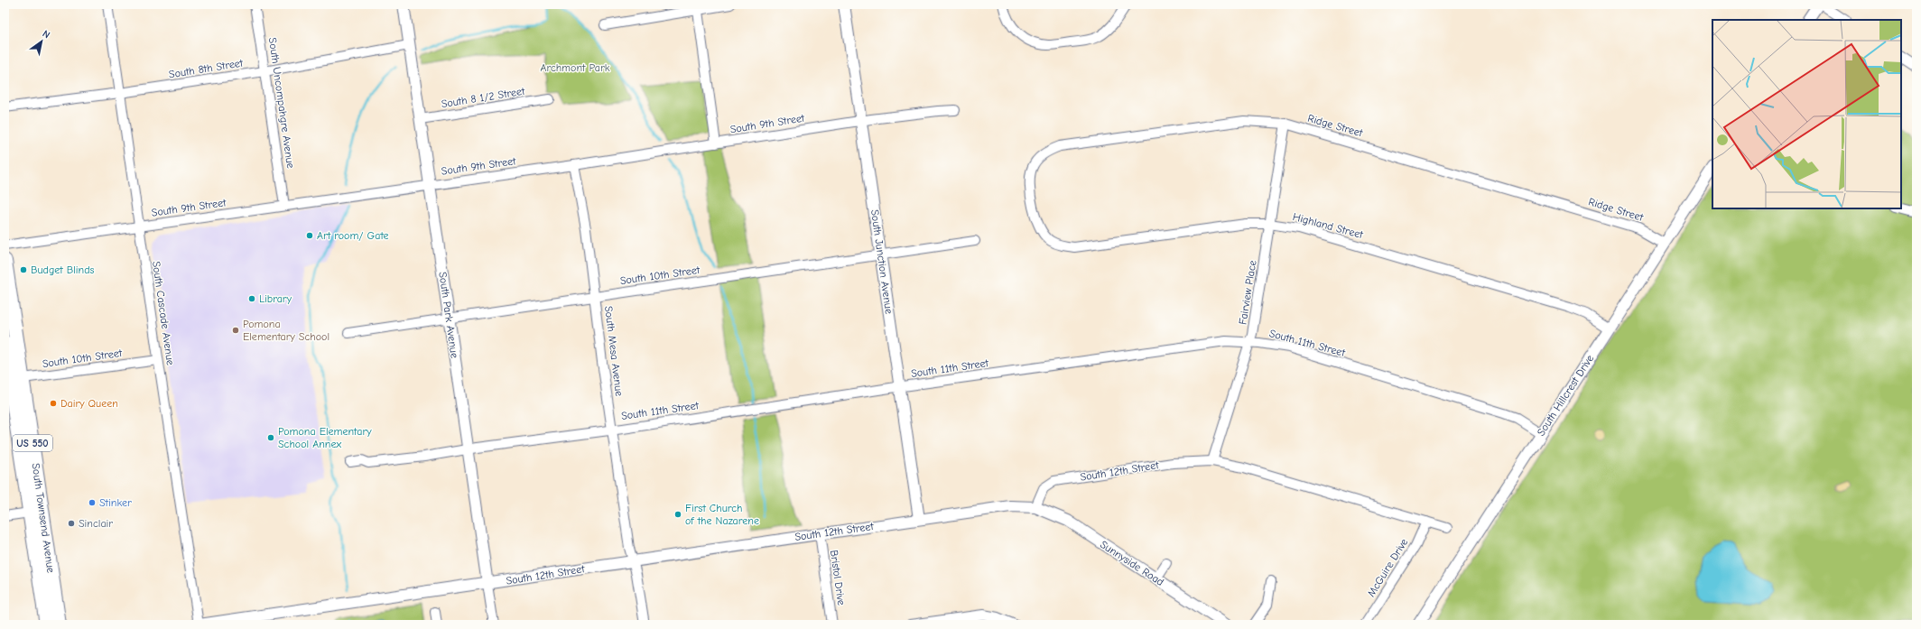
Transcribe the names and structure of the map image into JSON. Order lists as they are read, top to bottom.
{
  "streets": {
    "highway": ["US 550", "South Townsend Avenue"],
    "street": [
      "South 8th Street",
      "South 8 1/2 Street",
      "South Uncompahgre Avenue",
      "South 9th Street",
      "Ridge Street",
      "Highland Street",
      "South Junction Avenue",
      "South 10th Street",
      "Fairview Place",
      "South Cascade Avenue",
      "South Park Avenue",
      "South 11th Street",
      "South Mesa Avenue",
      "South Hillcrest Drive",
      "South 12th Street",
      "Sunnyside Road",
      "McGuire Drive",
      "Bristol Drive"
    ]
  },
  "crossings": [
    ["South 8th Street", "South Uncompahgre Avenue"],
    ["South 8th Street", "South Cascade Avenue"],
    ["South 8th Street", "South Park Avenue"],
    ["South 8 1/2 Street", "South Park Avenue"],
    ["South Uncompahgre Avenue", "South 9th Street"],
    ["South 9th Street", "South Junction Avenue"],
    ["South 9th Street", "South Cascade Avenue"],
    ["South 9th Street", "South Park Avenue"],
    ["South 9th Street", "South Mesa Avenue"],
    ["Ridge Street", "Highland Street"],
    ["Ridge Street", "Fairview Place"],
    ["Ridge Street", "South Hillcrest Drive"],
    ["Highland Street", "Fairview Place"],
    ["Highland Street", "South Hillcrest Drive"],
    ["South Junction Avenue", "South 10th Street"],
    ["South Junction Avenue", "South 11th Street"],
    ["South Junction Avenue", "South 12th Street"],
    ["South 10th Street", "South Cascade Avenue"],
    ["South 10th Street", "South Park Avenue"],
    ["South 10th Street", "South Mesa Avenue"],
    ["South 10th Street", "South Townsend Avenue"],
    ["Fairview Place", "South 11th Street"],
    ["Fairview Place", "South 12th Street"],
    ["South Cascade Avenue", "South 12th Street"],
    ["South Park Avenue", "South 11th Street"],
    ["South Park Avenue", "South 12th Street"],
    ["South 11th Street", "South Mesa Avenue"],
    ["South 11th Street", "South Hillcrest Drive"],
    ["South Mesa Avenue", "South 12th Street"],
    ["South 12th Street", "Sunnyside Road"],
    ["South 12th Street", "McGuire Drive"],
    ["South 12th Street", "Bristol Drive"]
  ],
  "parks": ["Archmont Park"],
  "places": [
    "Art room/ Gate",
    "Budget Blinds",
    "Library",
    "Pomona Elementary School",
    "Dairy Queen",
    "Pomona Elementary School Annex",
    "Stinker",
    "First Church of the Nazarene",
    "Sinclair"
  ],
  "north": "top right"
}
